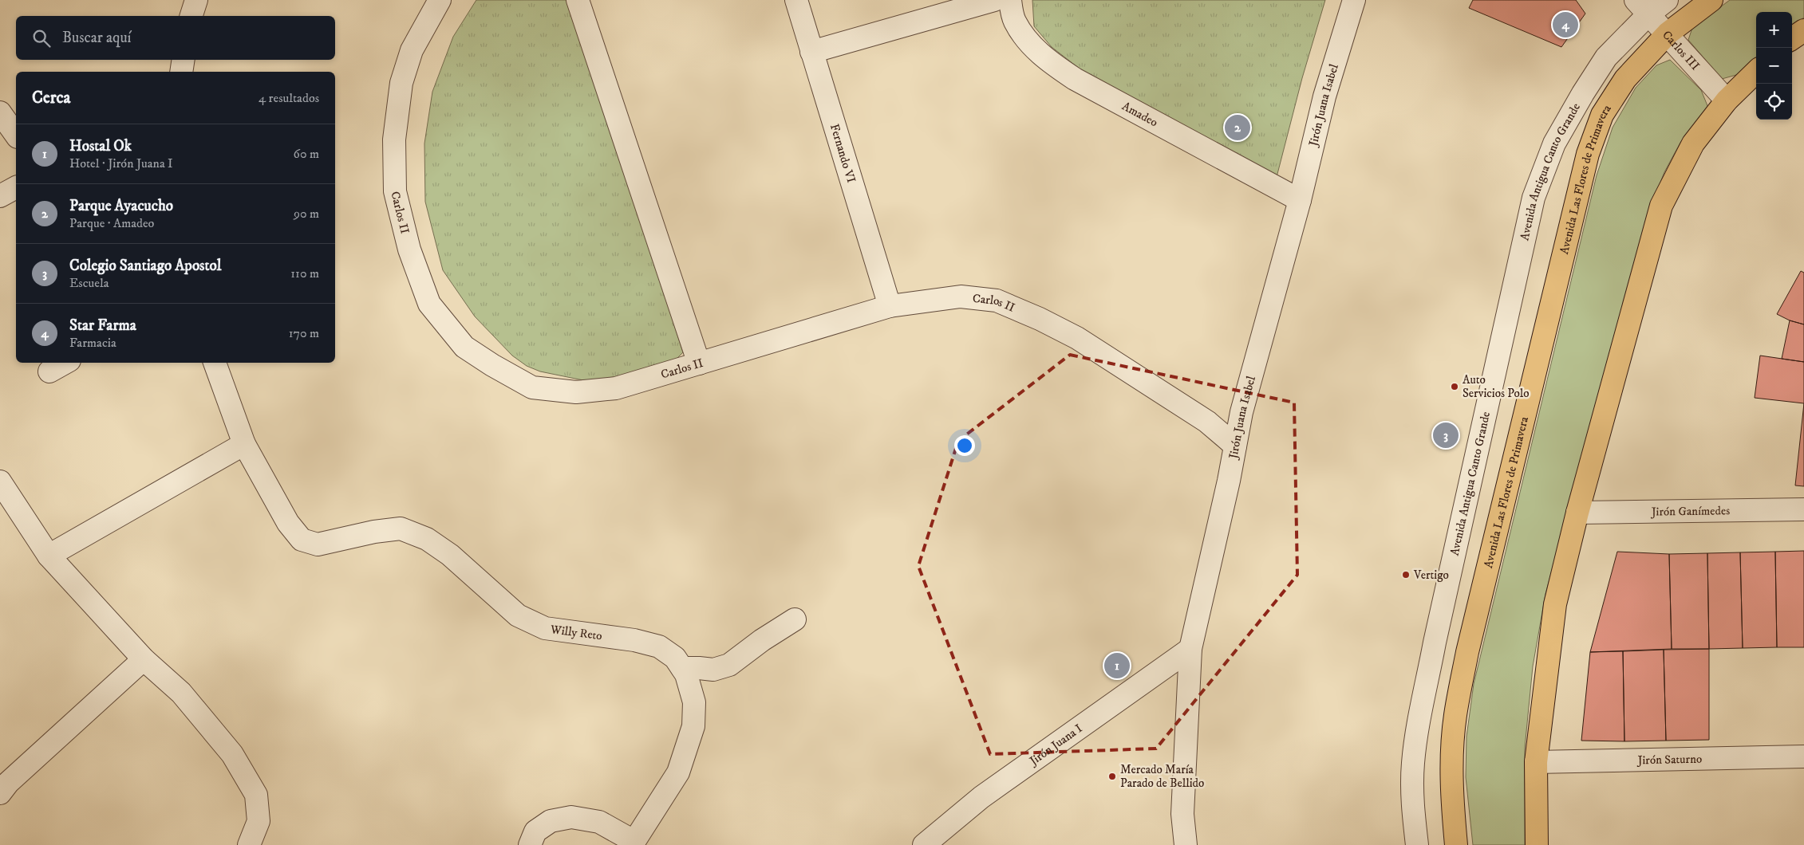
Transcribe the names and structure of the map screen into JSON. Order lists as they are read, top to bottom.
{
  "streets": {
    "main road": ["Avenida Las Flores de Primavera"],
    "street": [
      "Carlos III",
      "Jirón Juana Isabel",
      "Amadeo",
      "Fernando VI",
      "Avenida Antigua Canto Grande",
      "Carlos II",
      "Jirón Ganímedes",
      "Willy Reto",
      "Jirón Juana I",
      "Jirón Saturno"
    ]
  },
  "crossings": [
    ["Carlos III", "Avenida Antigua Canto Grande"],
    ["Carlos III", "Avenida Las Flores de Primavera"],
    ["Jirón Juana Isabel", "Amadeo"],
    ["Jirón Juana Isabel", "Carlos II"],
    ["Jirón Juana Isabel", "Jirón Juana I"],
    ["Fernando VI", "Carlos II"]
  ],
  "places": ["Auto Servicios Polo", "Vertigo", "Mercado María Parado de Bellido"],
  "page": {
    "pins": [
      "4",
      "2",
      "3",
      "1"
    ],
    "map_buttons": ["+", "−"],
    "search": "Buscar aquí",
    "heading": ["Cerca", "4 resultados"],
    "list": [
      {
        "mark": "1",
        "name": "Hostal Ok",
        "note": "Hotel · Jirón Juana I",
        "value": "60 m"
      },
      {
        "mark": "2",
        "name": "Parque Ayacucho",
        "note": "Parque · Amadeo",
        "value": "90 m"
      },
      {
        "mark": "3",
        "name": "Colegio Santiago Apostol",
        "note": "Escuela",
        "value": "110 m"
      },
      {
        "mark": "4",
        "name": "Star Farma",
        "note": "Farmacia",
        "value": "170 m"
      }
    ]
  }
}
